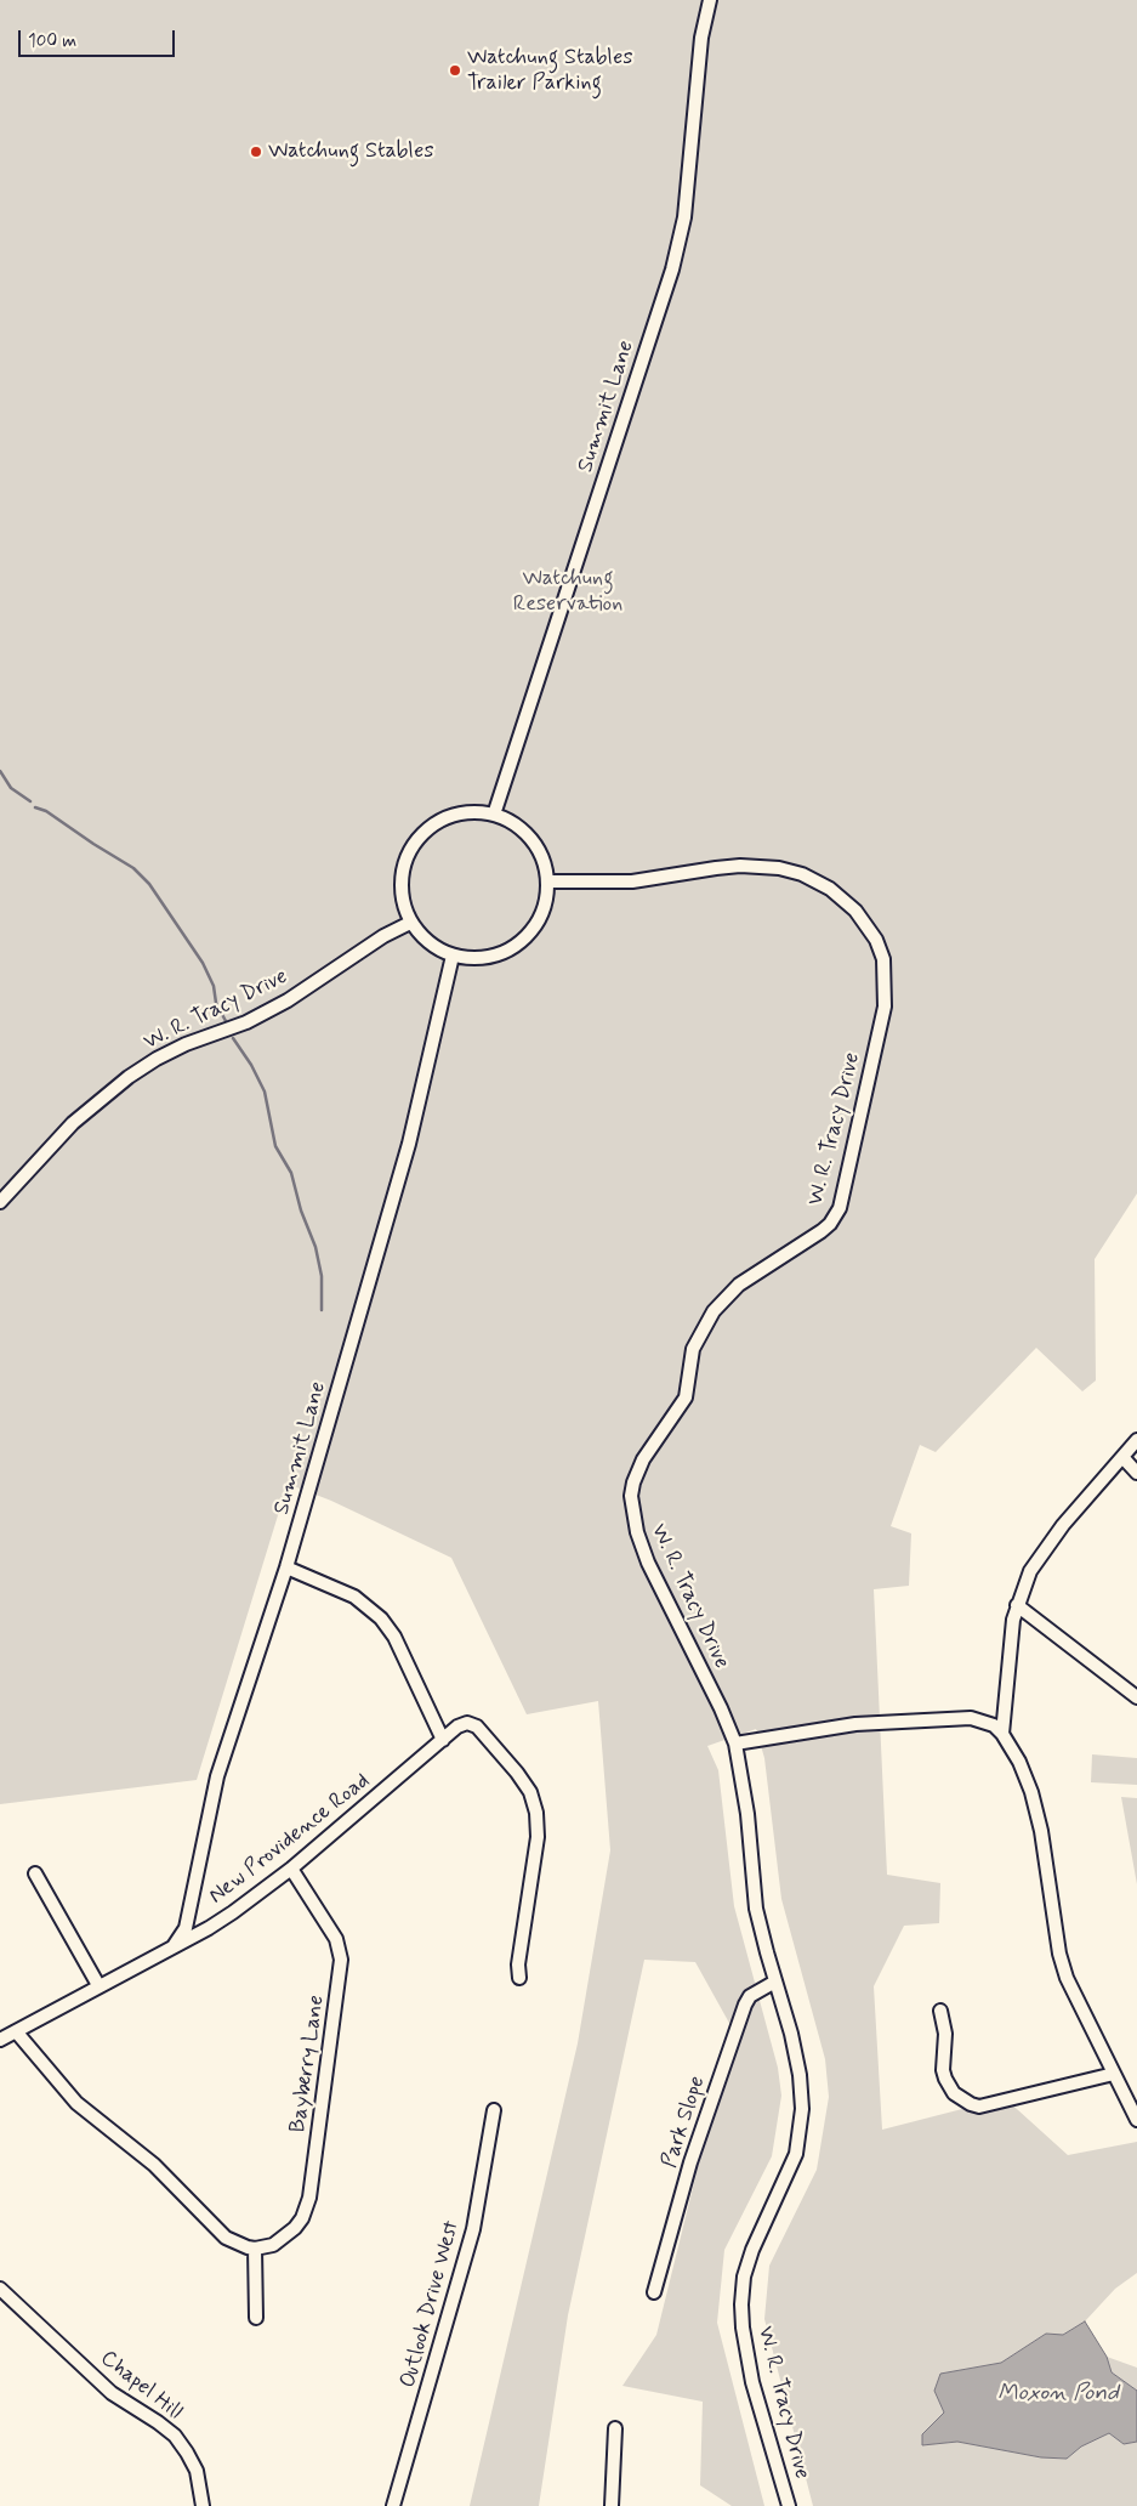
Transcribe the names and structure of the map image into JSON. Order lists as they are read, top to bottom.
{
  "streets": {
    "street": [
      "Summit Lane",
      "W. R. Tracy Drive",
      "New Providence Road",
      "Bayberry Lane",
      "Park Slope",
      "Outlook Drive West",
      "Chapel Hill"
    ]
  },
  "crossings": [
    ["Summit Lane", "W. R. Tracy Drive"],
    ["Summit Lane", "New Providence Road"],
    ["W. R. Tracy Drive", "Park Slope"],
    ["New Providence Road", "Bayberry Lane"]
  ],
  "water": ["Moxon Pond"],
  "parks": ["Watchung Reservation"],
  "places": ["Watchung Stables Trailer Parking", "Watchung Stables"],
  "scale_bar": "100 m"
}
